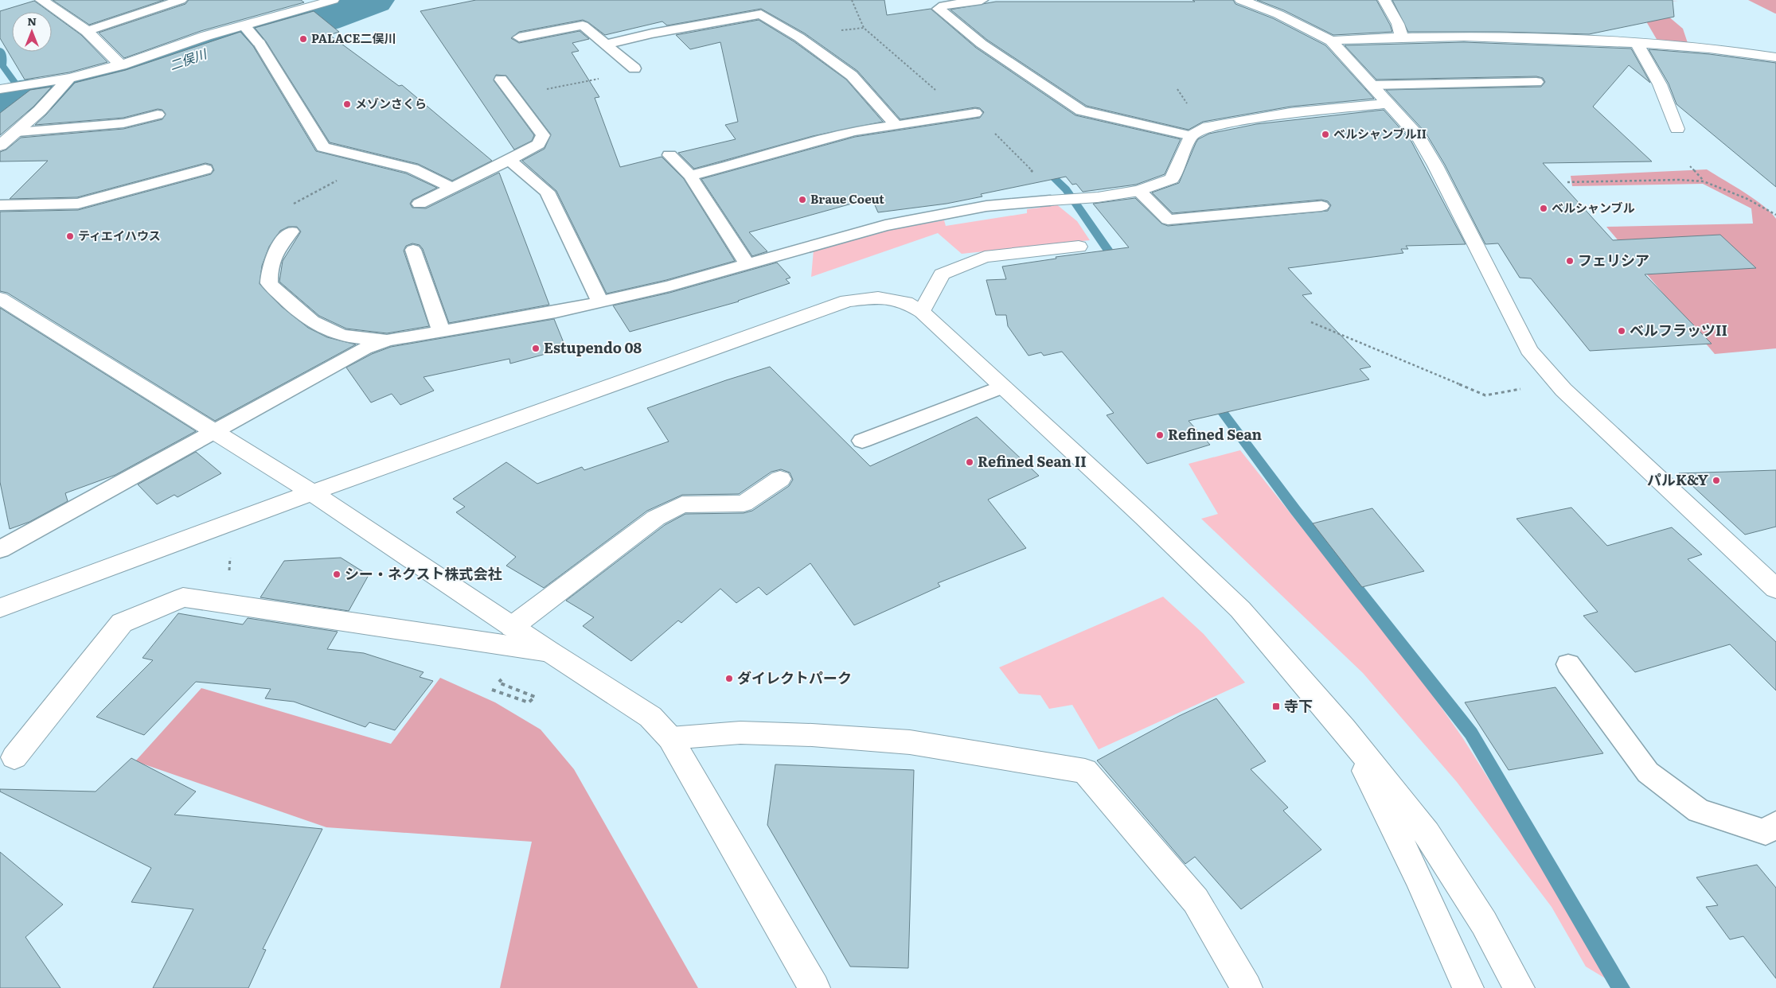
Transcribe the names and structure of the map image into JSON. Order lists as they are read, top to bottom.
{
  "water": ["二俣川"],
  "places": {
    "other": [
      "PALACE二俣川",
      "メゾンさくら",
      "ベルシャンブルII",
      "Braue Coeut",
      "ベルシャンブル",
      "ティエイハウス",
      "フェリシア",
      "ベルフラッツII",
      "Estupendo 08",
      "Refined Sean",
      "Refined Sean II",
      "パルK&Y",
      "シー・ネクスト株式会社",
      "ダイレクトパーク"
    ],
    "transit": ["寺下"]
  },
  "north": "top"
}
